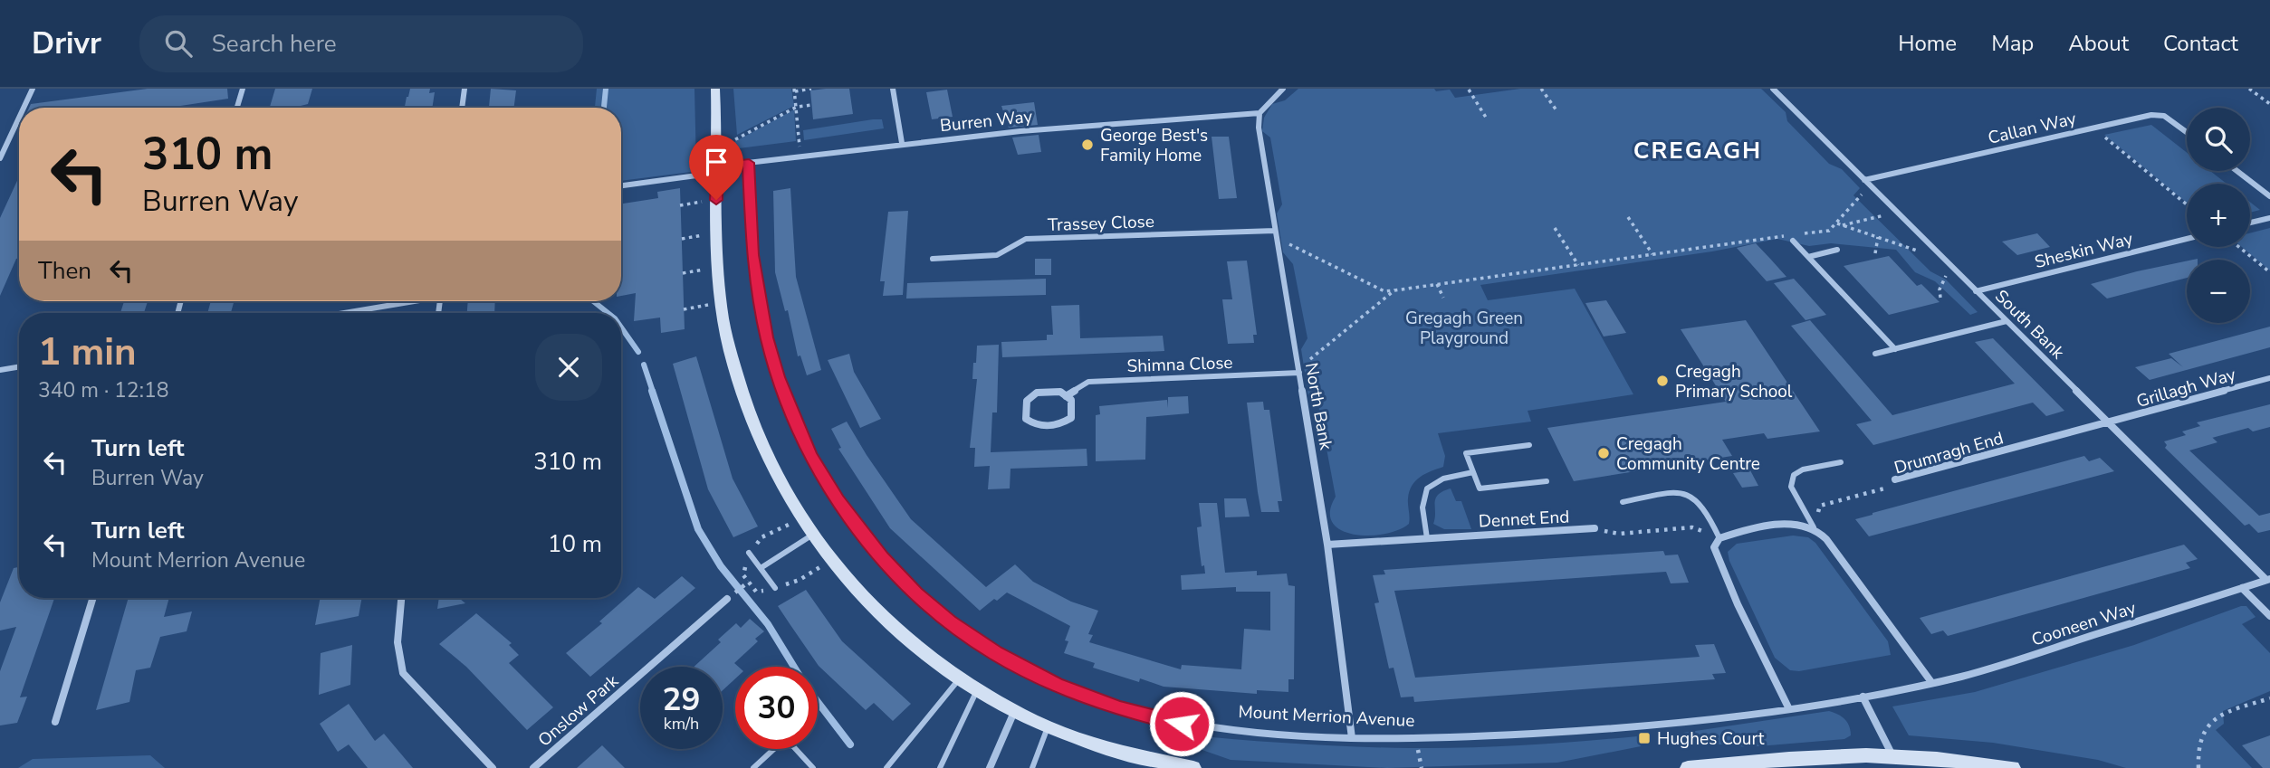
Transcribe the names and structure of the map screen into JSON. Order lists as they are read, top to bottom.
{
  "streets": {
    "street": [
      "Burren Way",
      "Callan Way",
      "Trassey Close",
      "Sheskin Way",
      "South Bank",
      "Shimna Close",
      "Grillagh Way",
      "North Bank",
      "Drumragh End",
      "Dennet End",
      "Cooneen Way",
      "Onslow Park",
      "Mount Merrion Avenue"
    ]
  },
  "crossings": [
    ["Burren Way", "North Bank"],
    ["Burren Way", "Mount Merrion Avenue"],
    ["Callan Way", "South Bank"],
    ["Trassey Close", "North Bank"],
    ["Sheskin Way", "South Bank"],
    ["South Bank", "Grillagh Way"],
    ["South Bank", "Drumragh End"],
    ["South Bank", "Cooneen Way"],
    ["Shimna Close", "North Bank"],
    ["Grillagh Way", "Drumragh End"],
    ["North Bank", "Dennet End"],
    ["North Bank", "Mount Merrion Avenue"],
    ["Cooneen Way", "Mount Merrion Avenue"]
  ],
  "districts": ["CREGAGH"],
  "parks": ["Gregagh Green Playground"],
  "places": {
    "other": ["George Best's Family Home", "Cregagh Primary School", "Cregagh Community Centre"],
    "transit": ["Hughes Court"]
  },
  "page": {
    "header": "Drivr",
    "search": "Search here",
    "nav": [
      "Home",
      "Map",
      "About",
      "Contact"
    ],
    "map_buttons": ["+", "−"],
    "turn": ["310 m", "Burren Way"],
    "then": "Then",
    "heading": ["1 min", "340 m · 12:18"],
    "list": [
      {
        "name": "Turn left",
        "note": "Burren Way",
        "value": "310 m"
      },
      {
        "name": "Turn left",
        "note": "Mount Merrion Avenue",
        "value": "10 m"
      }
    ],
    "speed": "29 km/h",
    "limit": "30"
  }
}
